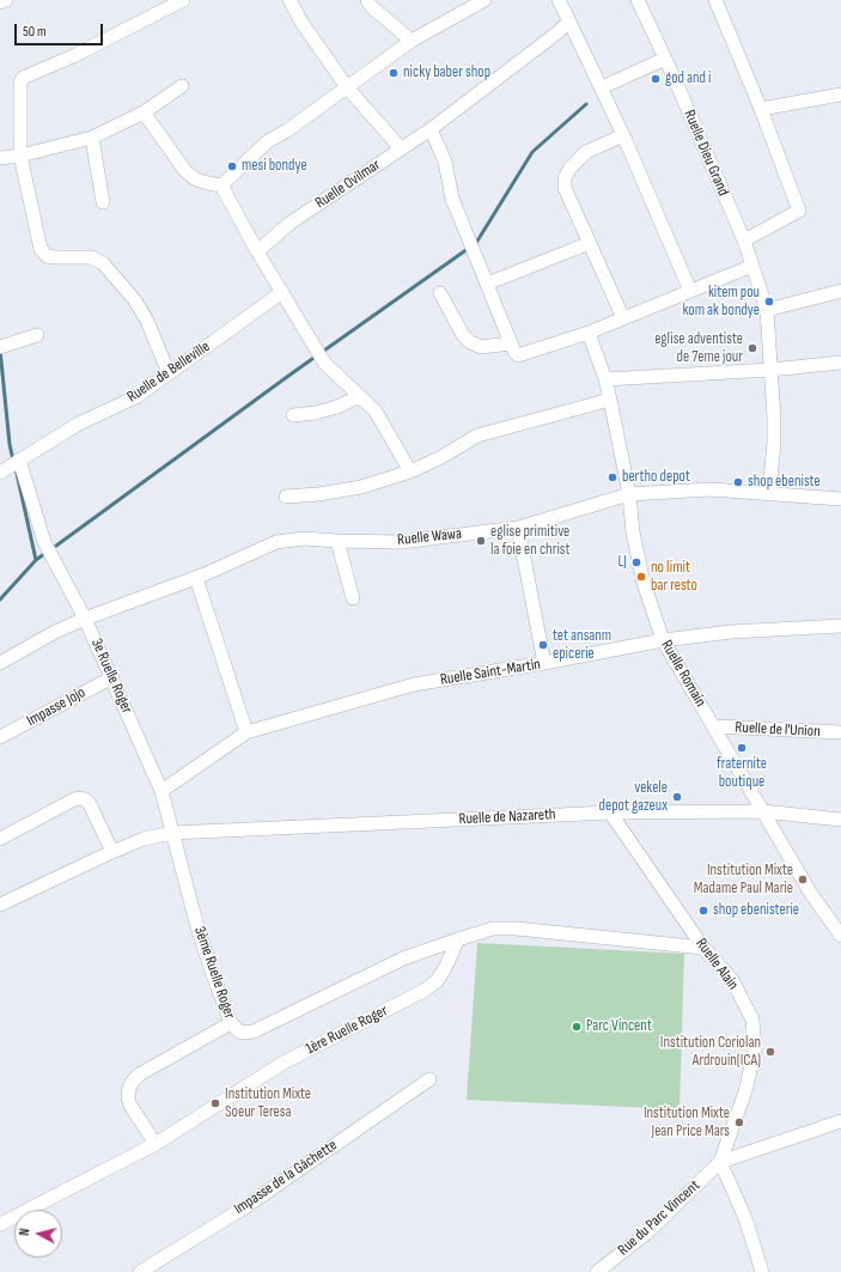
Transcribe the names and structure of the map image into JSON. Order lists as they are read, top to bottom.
{
  "streets": {
    "street": [
      "Ruelle Dieu Grand",
      "Ruelle Ovilmar",
      "Ruelle de Belleville",
      "Ruelle Wawa",
      "Ruelle Saint-Martin",
      "Ruelle Romain",
      "3e Ruelle Roger",
      "Impasse Jojo",
      "Ruelle de l'Union",
      "Ruelle de Nazareth",
      "Ruelle Alain",
      "3ème Ruelle Roger",
      "1ère Ruelle Roger",
      "Impasse de la Gâchette",
      "Rue du Parc Vincent"
    ]
  },
  "crossings": [
    ["Ruelle Dieu Grand", "Ruelle Wawa"],
    ["Ruelle de Belleville", "3e Ruelle Roger"],
    ["Ruelle Wawa", "Ruelle Romain"],
    ["Ruelle Wawa", "3e Ruelle Roger"],
    ["Ruelle Saint-Martin", "Ruelle Romain"],
    ["Ruelle Saint-Martin", "3e Ruelle Roger"],
    ["Ruelle Saint-Martin", "3ème Ruelle Roger"],
    ["Ruelle Romain", "Ruelle de l'Union"],
    ["Ruelle Romain", "Ruelle de Nazareth"],
    ["3e Ruelle Roger", "Impasse Jojo"],
    ["3e Ruelle Roger", "3ème Ruelle Roger"],
    ["Ruelle de Nazareth", "Ruelle Alain"],
    ["Ruelle de Nazareth", "3ème Ruelle Roger"],
    ["Ruelle Alain", "Rue du Parc Vincent"],
    ["3ème Ruelle Roger", "1ère Ruelle Roger"]
  ],
  "places": [
    "nicky baber shop",
    "god and i",
    "mesi bondye",
    "kitem pou kom ak bondye",
    "eglise adventiste de 7eme jour",
    "bertho depot",
    "shop ebeniste",
    "eglise primitive la foie en christ",
    "LJ",
    "no limit bar resto",
    "tet ansanm epicerie",
    "fraternite boutique",
    "vekele depot gazeux",
    "Institution Mixte Madame Paul Marie",
    "shop ebenisterie",
    "Parc Vincent",
    "Institution Coriolan Ardrouin(ICA)",
    "Institution Mixte Soeur Teresa",
    "Institution Mixte Jean Price Mars"
  ],
  "scale_bar": "50 m",
  "north": "left"
}
